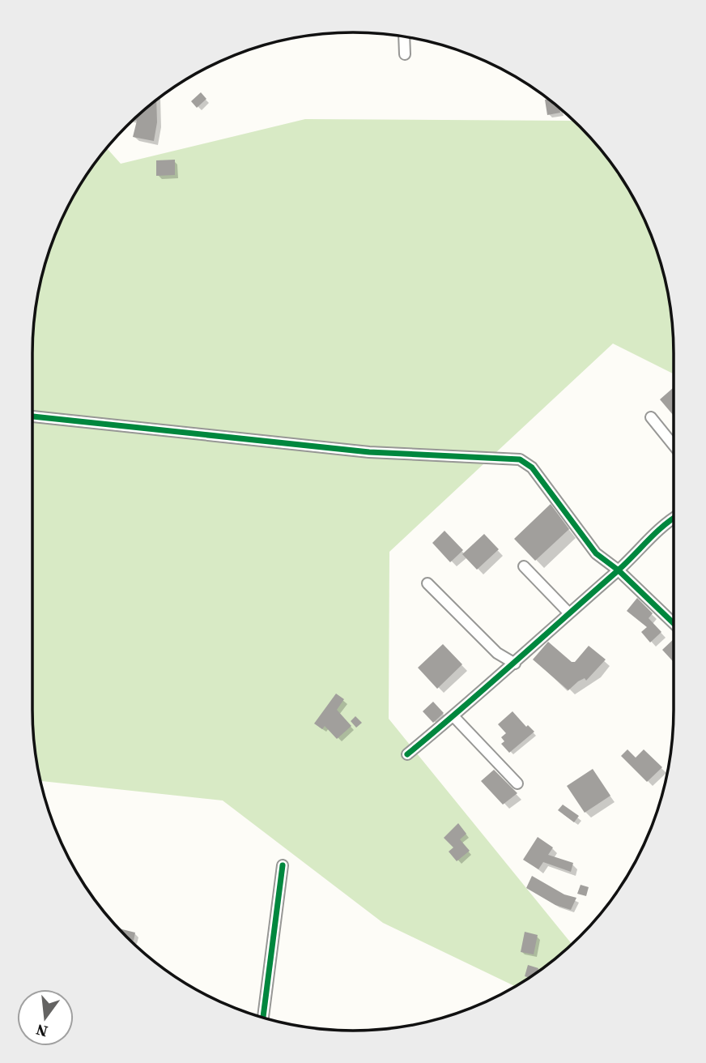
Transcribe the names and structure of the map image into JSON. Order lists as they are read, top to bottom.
{
  "north": "bottom"
}
